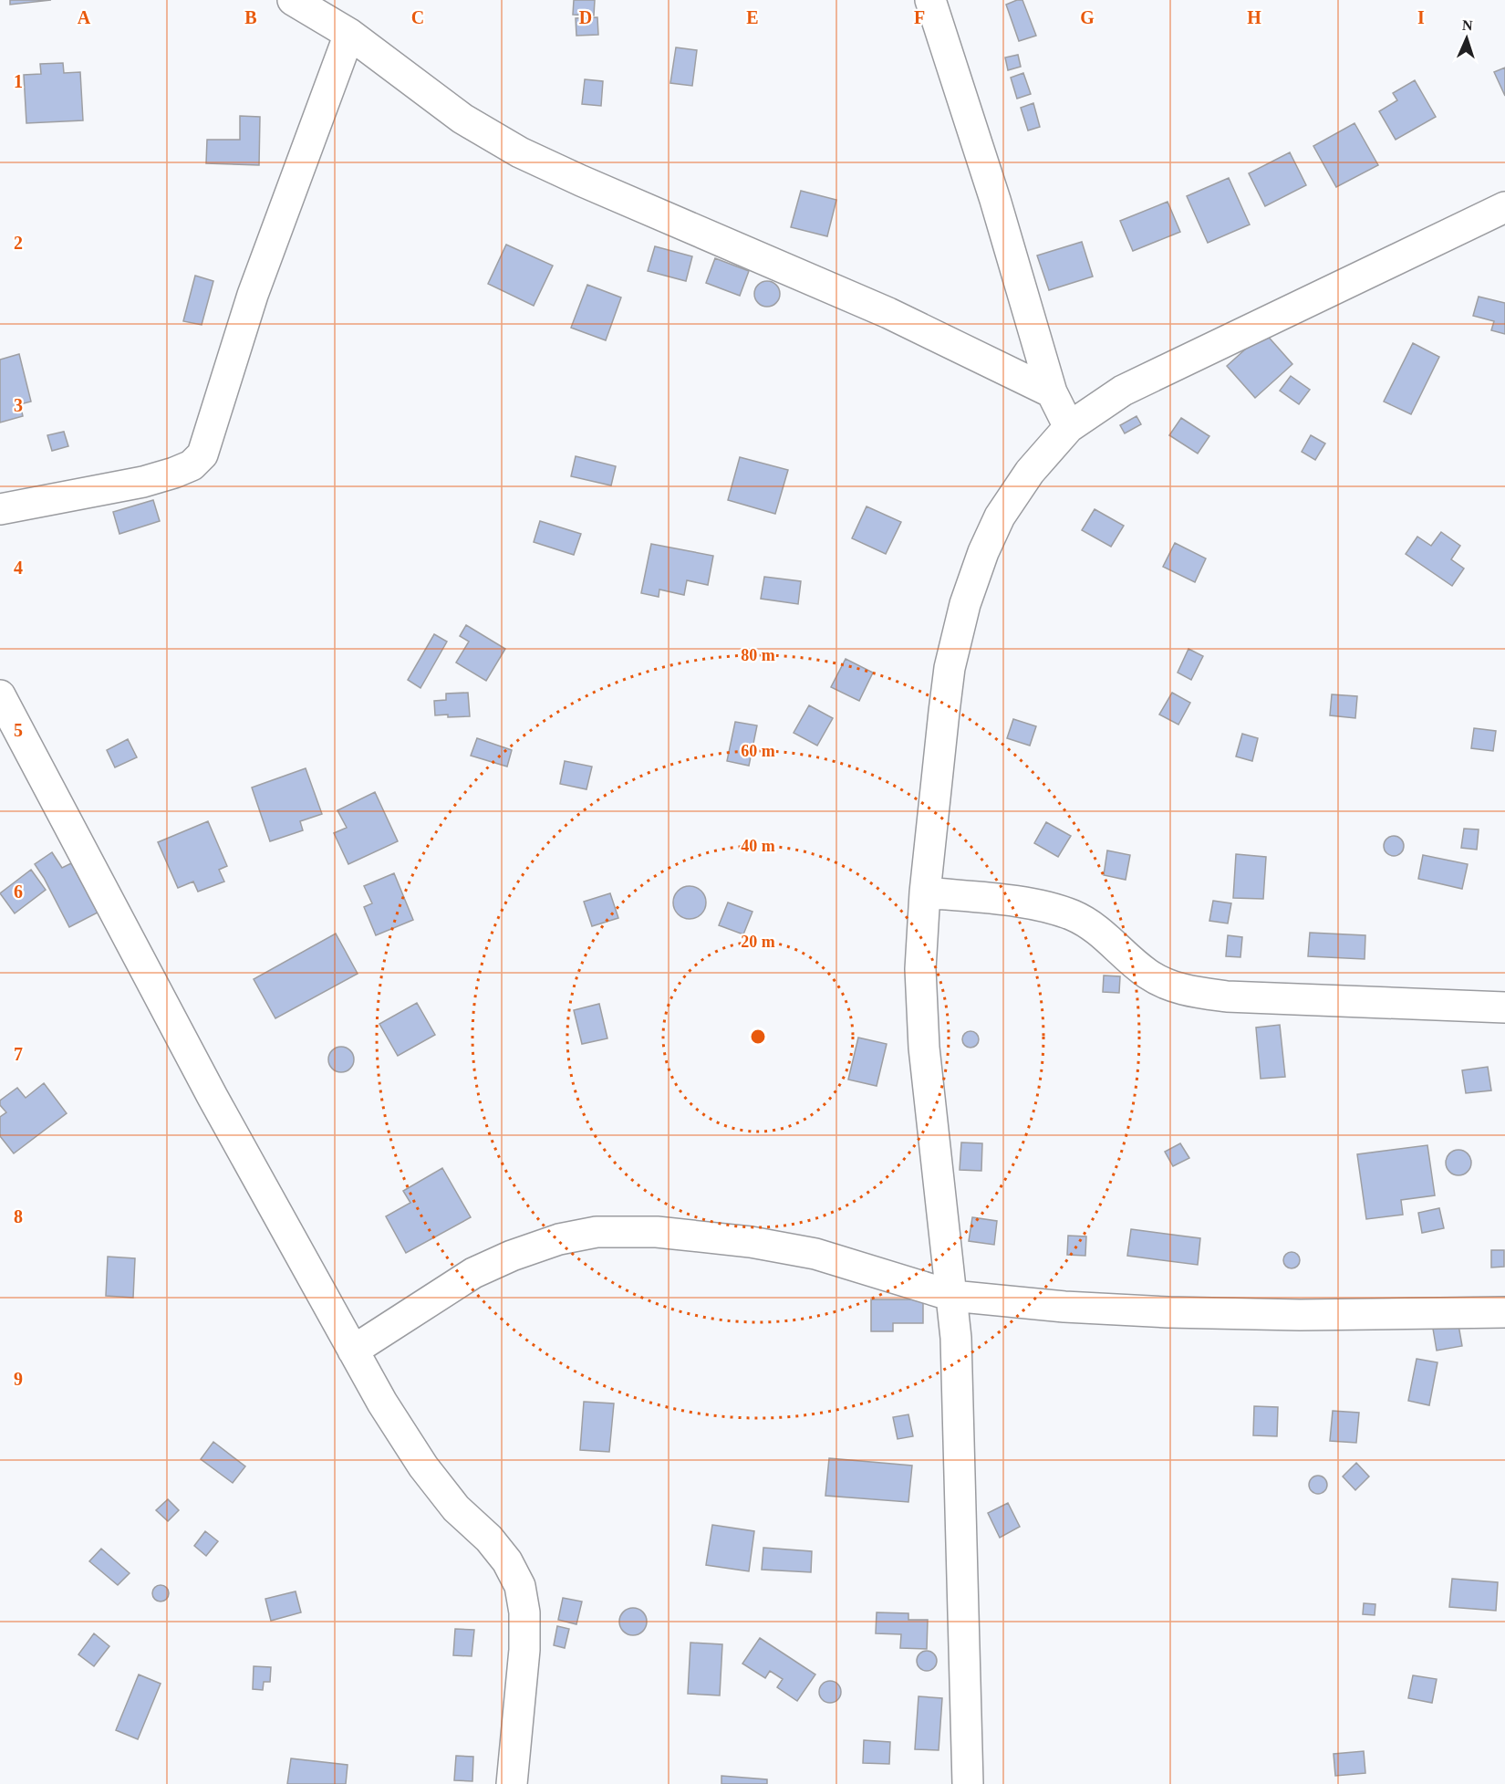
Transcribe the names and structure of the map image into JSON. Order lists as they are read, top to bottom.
{
  "north": "top",
  "grid": {
    "columns": [
      "A",
      "B",
      "C",
      "D",
      "E",
      "F",
      "G",
      "H",
      "I"
    ],
    "rows": [
      "1",
      "2",
      "3",
      "4",
      "5",
      "6",
      "7",
      "8",
      "9"
    ]
  },
  "rings": [
    "80 m",
    "60 m",
    "40 m",
    "20 m"
  ]
}
